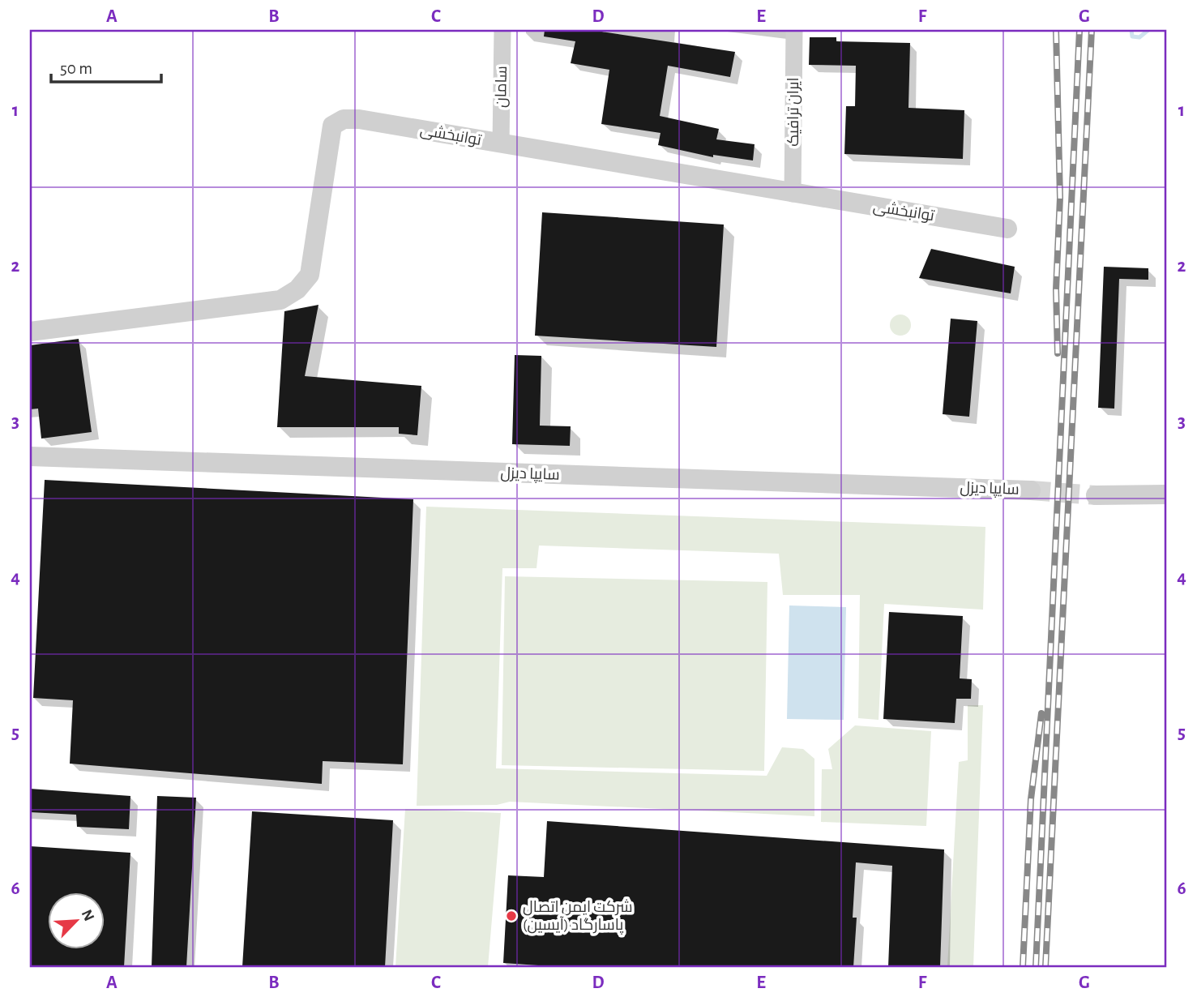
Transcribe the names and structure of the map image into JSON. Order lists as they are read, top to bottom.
{
  "streets": {
    "street": [
      "سامان",
      "ایران ترافیک",
      "توانبخشی",
      "سایپا دیزل"
    ]
  },
  "crossings": [
    ["سامان", "توانبخشی"],
    ["ایران ترافیک", "توانبخشی"]
  ],
  "places": ["شرکت ایمن اتصال پاسارگاد (آیسین)"],
  "scale_bar": "50 m",
  "north": "top right",
  "grid": {
    "columns": [
      "A",
      "B",
      "C",
      "D",
      "E",
      "F",
      "G"
    ],
    "rows": [
      "1",
      "2",
      "3",
      "4",
      "5",
      "6"
    ]
  }
}
